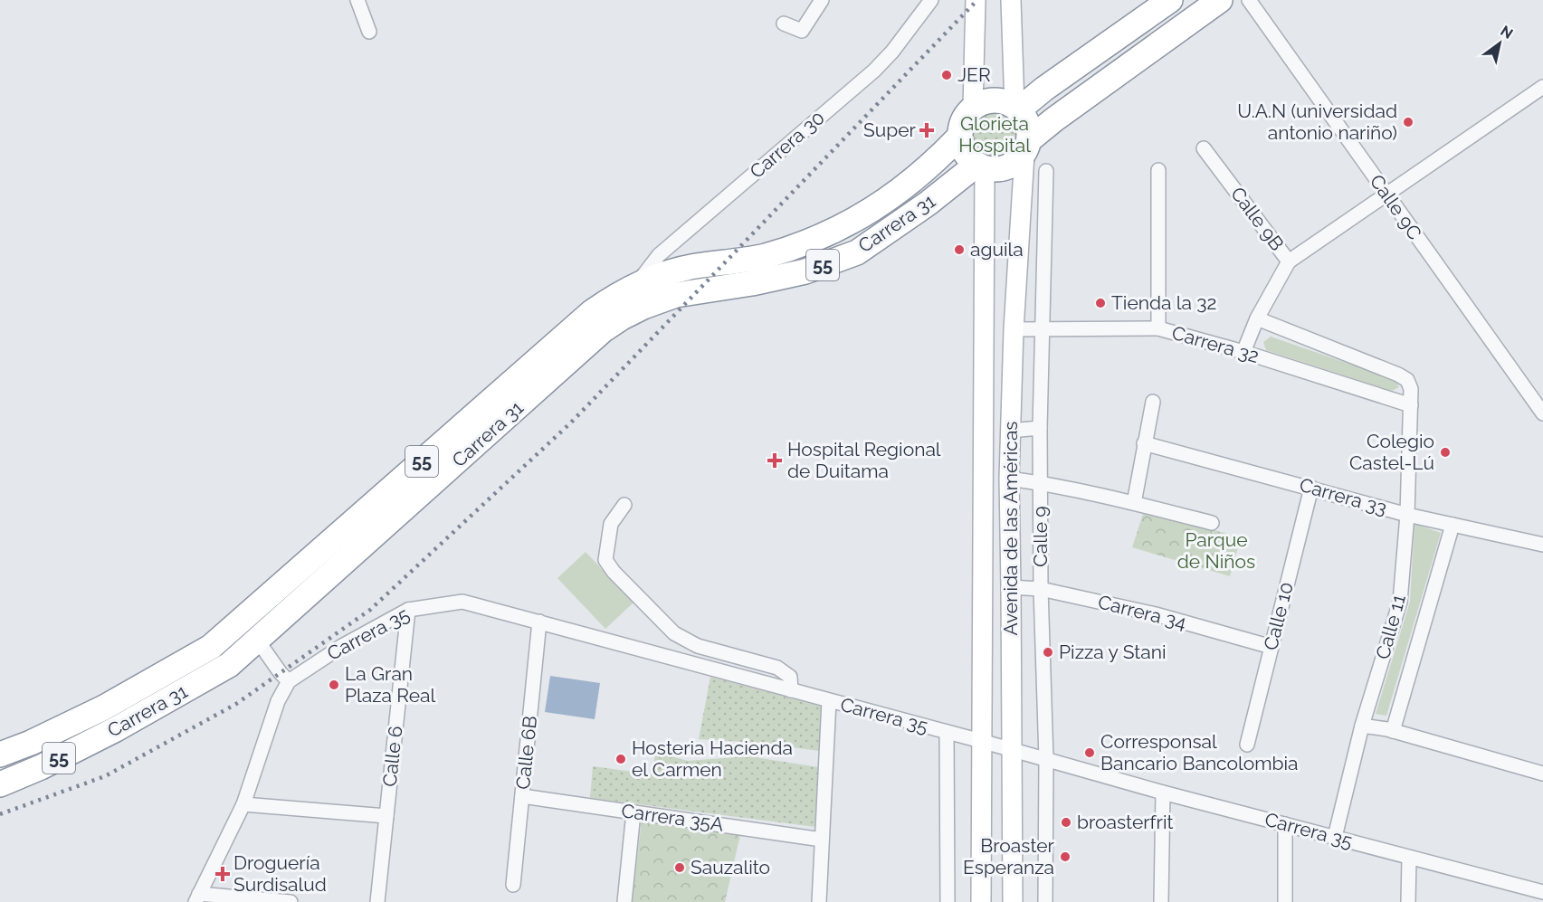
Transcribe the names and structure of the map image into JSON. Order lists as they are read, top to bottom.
{
  "streets": {
    "highway": ["Carrera 31", "55"],
    "main road": ["Avenida de las Américas"],
    "street": [
      "Carrera 30",
      "Calle 9C",
      "Calle 9B",
      "Carrera 32",
      "Carrera 33",
      "Calle 9",
      "Carrera 34",
      "Calle 10",
      "Calle 11",
      "Carrera 35",
      "Calle 6B",
      "Calle 6",
      "Carrera 35A"
    ]
  },
  "crossings": [
    ["Carrera 30", "Carrera 31"],
    ["Calle 9B", "Carrera 32"],
    ["Carrera 31", "55"],
    ["Carrera 31", "Avenida de las Américas"],
    ["55", "Avenida de las Américas"],
    ["Carrera 32", "Avenida de las Américas"],
    ["Carrera 32", "Calle 9"],
    ["Carrera 32", "Calle 11"],
    ["Carrera 33", "Calle 10"],
    ["Carrera 33", "Calle 11"],
    ["Avenida de las Américas", "Carrera 34"],
    ["Avenida de las Américas", "Carrera 35"],
    ["Calle 9", "Carrera 34"],
    ["Calle 9", "Carrera 35"],
    ["Carrera 34", "Calle 10"],
    ["Calle 11", "Carrera 35"],
    ["Carrera 35", "Calle 6B"],
    ["Carrera 35", "Calle 6"],
    ["Calle 6B", "Carrera 35A"]
  ],
  "parks": ["Glorieta Hospital", "Parque de Niños"],
  "places": {
    "other": [
      "JER",
      "U.A.N (universidad antonio nariño)",
      "aguila",
      "Tienda la 32",
      "Colegio Castel-Lú",
      "Pizza y Stani",
      "La Gran Plaza Real",
      "Corresponsal Bancario Bancolombia",
      "Hosteria Hacienda el Carmen",
      "broasterfrit",
      "Broaster Esperanza",
      "Sauzalito"
    ],
    "health": ["Super", "Hospital Regional de Duitama", "Droguería Surdisalud"]
  },
  "north": "top right"
}
